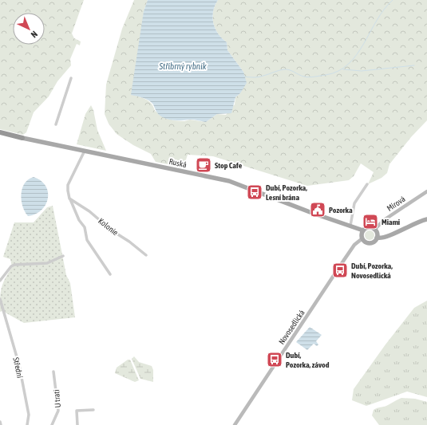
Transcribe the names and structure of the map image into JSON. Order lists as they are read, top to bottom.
{
  "streets": {
    "main road": ["Ruská"],
    "street": [
      "Mírová",
      "Kolonie",
      "Novosedlická",
      "Střední",
      "U trati"
    ]
  },
  "crossings": [
    ["Ruská", "Mírová"],
    ["Ruská", "Novosedlická"],
    ["Mírová", "Novosedlická"]
  ],
  "water": ["Stříbrný rybník"],
  "places": {
    "cafe": ["Stop Cafe"],
    "bus stop": ["Dubí, Pozorka, Lesní brána", "Dubí, Pozorka, Novosedlická", "Dubí, Pozorka, závod"],
    "public building": ["Pozorka"],
    "hotel": ["Miami"]
  },
  "north": "bottom right"
}
